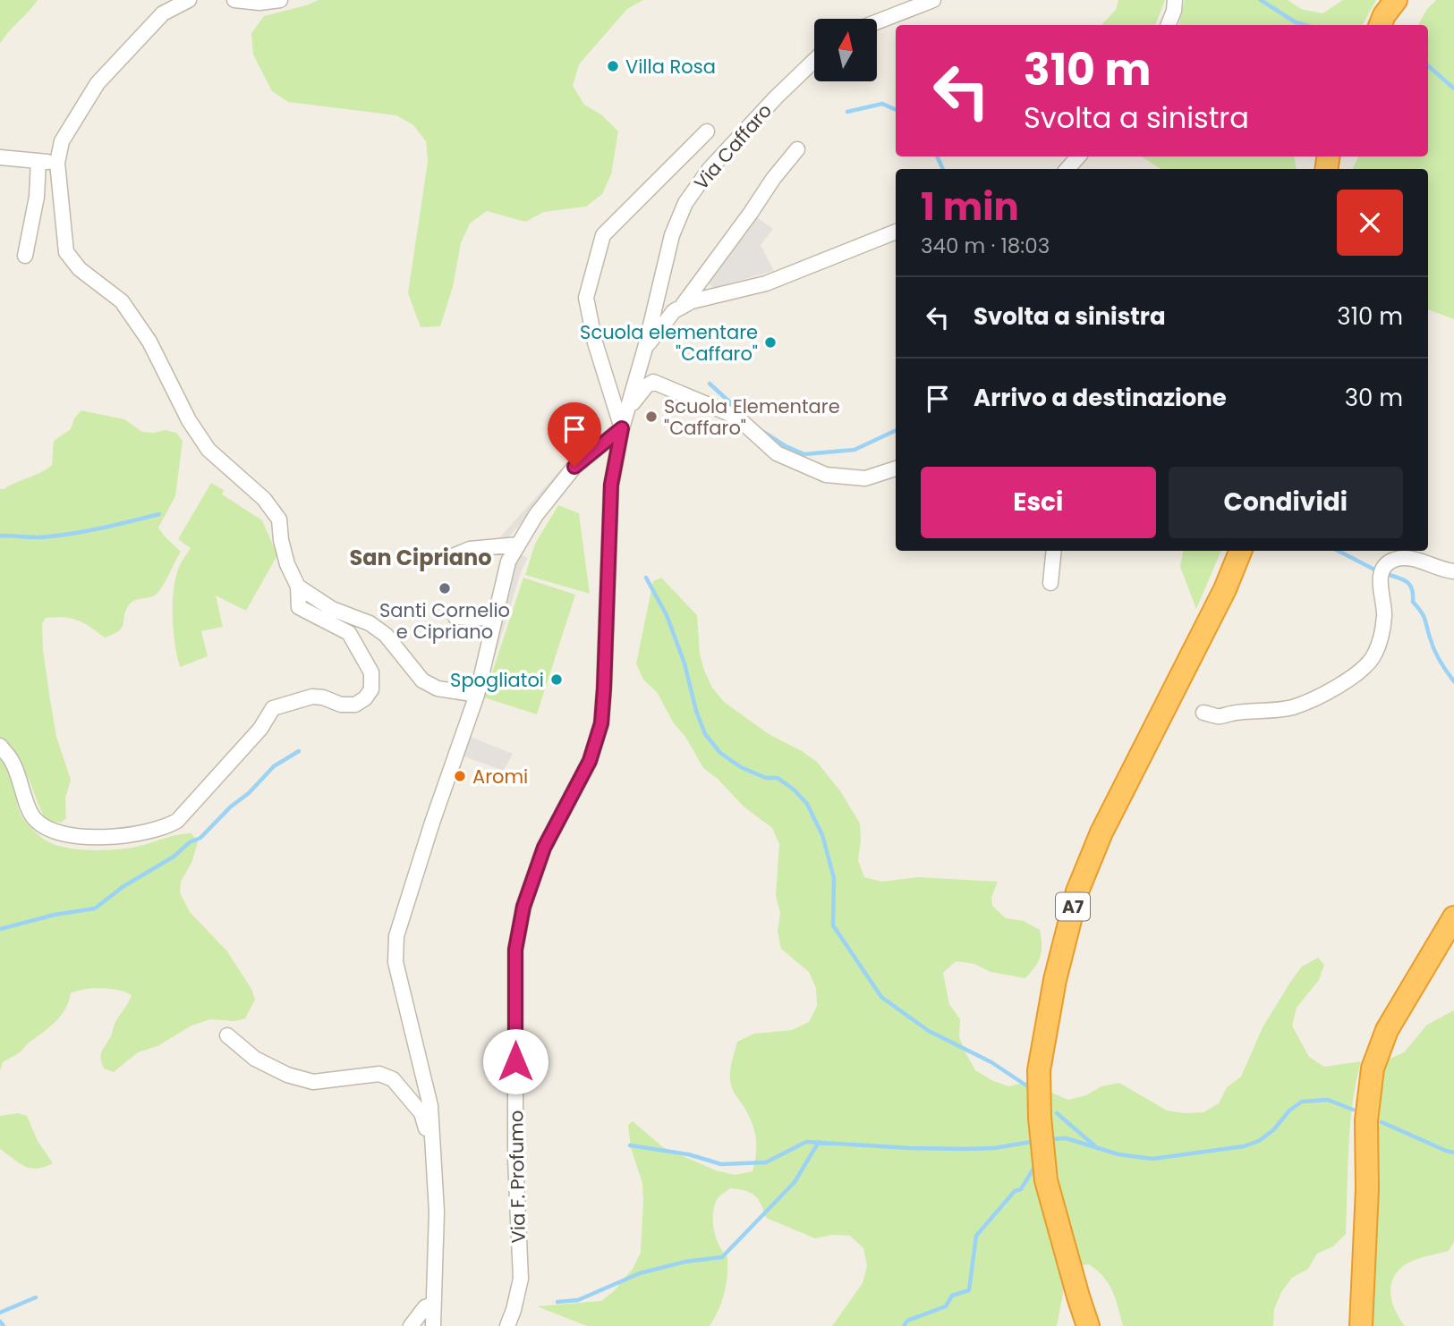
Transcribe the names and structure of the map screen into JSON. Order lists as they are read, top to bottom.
{
  "streets": {
    "highway": ["A7"],
    "street": ["Via Caffaro", "Via F. Profumo"]
  },
  "crossings": [
    ["Via Caffaro", "Via F. Profumo"]
  ],
  "districts": ["San Cipriano"],
  "places": [
    "Villa Rosa",
    "Scuola elementare \"Caffaro\"",
    "Scuola Elementare \"Caffaro\"",
    "Santi Cornelio e Cipriano",
    "Spogliatoi",
    "Aromi"
  ],
  "north": "top",
  "page": {
    "turn": ["310 m", "Svolta a sinistra"],
    "heading": ["1 min", "340 m · 18:03"],
    "list": [
      {
        "name": "Svolta a sinistra",
        "value": "310 m"
      },
      {
        "name": "Arrivo a destinazione",
        "value": "30 m"
      }
    ],
    "buttons": ["Esci", "Condividi"]
  }
}
